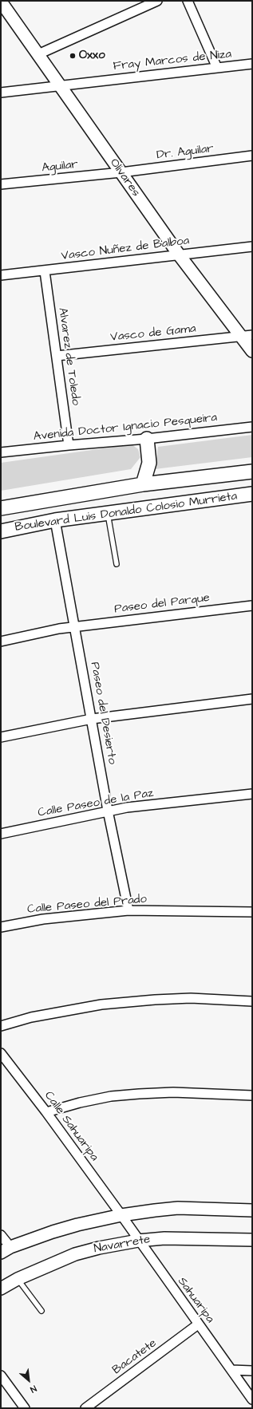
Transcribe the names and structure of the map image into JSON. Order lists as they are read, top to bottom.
{
  "streets": {
    "main road": ["Olivares", "Boulevard Luis Donaldo Colosio Murrieta", "Navarrete"],
    "street": [
      "Fray Marcos de Niza",
      "Dr. Aguilar",
      "Aguilar",
      "Vasco Nuñez de Balboa",
      "Vasco de Gama",
      "Alvarez de Toledo",
      "Avenida Doctor Ignacio Pesqueira",
      "Paseo del Parque",
      "Paseo del Desierto",
      "Calle Paseo de la Paz",
      "Calle Paseo del Prado",
      "Calle Sahuaripa",
      "Sahuaripa",
      "Bacatete"
    ]
  },
  "crossings": [
    ["Fray Marcos de Niza", "Olivares"],
    ["Dr. Aguilar", "Aguilar"],
    ["Dr. Aguilar", "Olivares"],
    ["Aguilar", "Olivares"],
    ["Olivares", "Vasco Nuñez de Balboa"],
    ["Olivares", "Vasco de Gama"],
    ["Vasco Nuñez de Balboa", "Alvarez de Toledo"],
    ["Vasco de Gama", "Alvarez de Toledo"],
    ["Alvarez de Toledo", "Avenida Doctor Ignacio Pesqueira"],
    ["Boulevard Luis Donaldo Colosio Murrieta", "Paseo del Desierto"],
    ["Paseo del Parque", "Paseo del Desierto"],
    ["Paseo del Desierto", "Calle Paseo de la Paz"],
    ["Paseo del Desierto", "Calle Paseo del Prado"],
    ["Calle Sahuaripa", "Sahuaripa"],
    ["Navarrete", "Sahuaripa"],
    ["Sahuaripa", "Bacatete"]
  ],
  "places": ["Oxxo"],
  "north": "bottom right"
}
